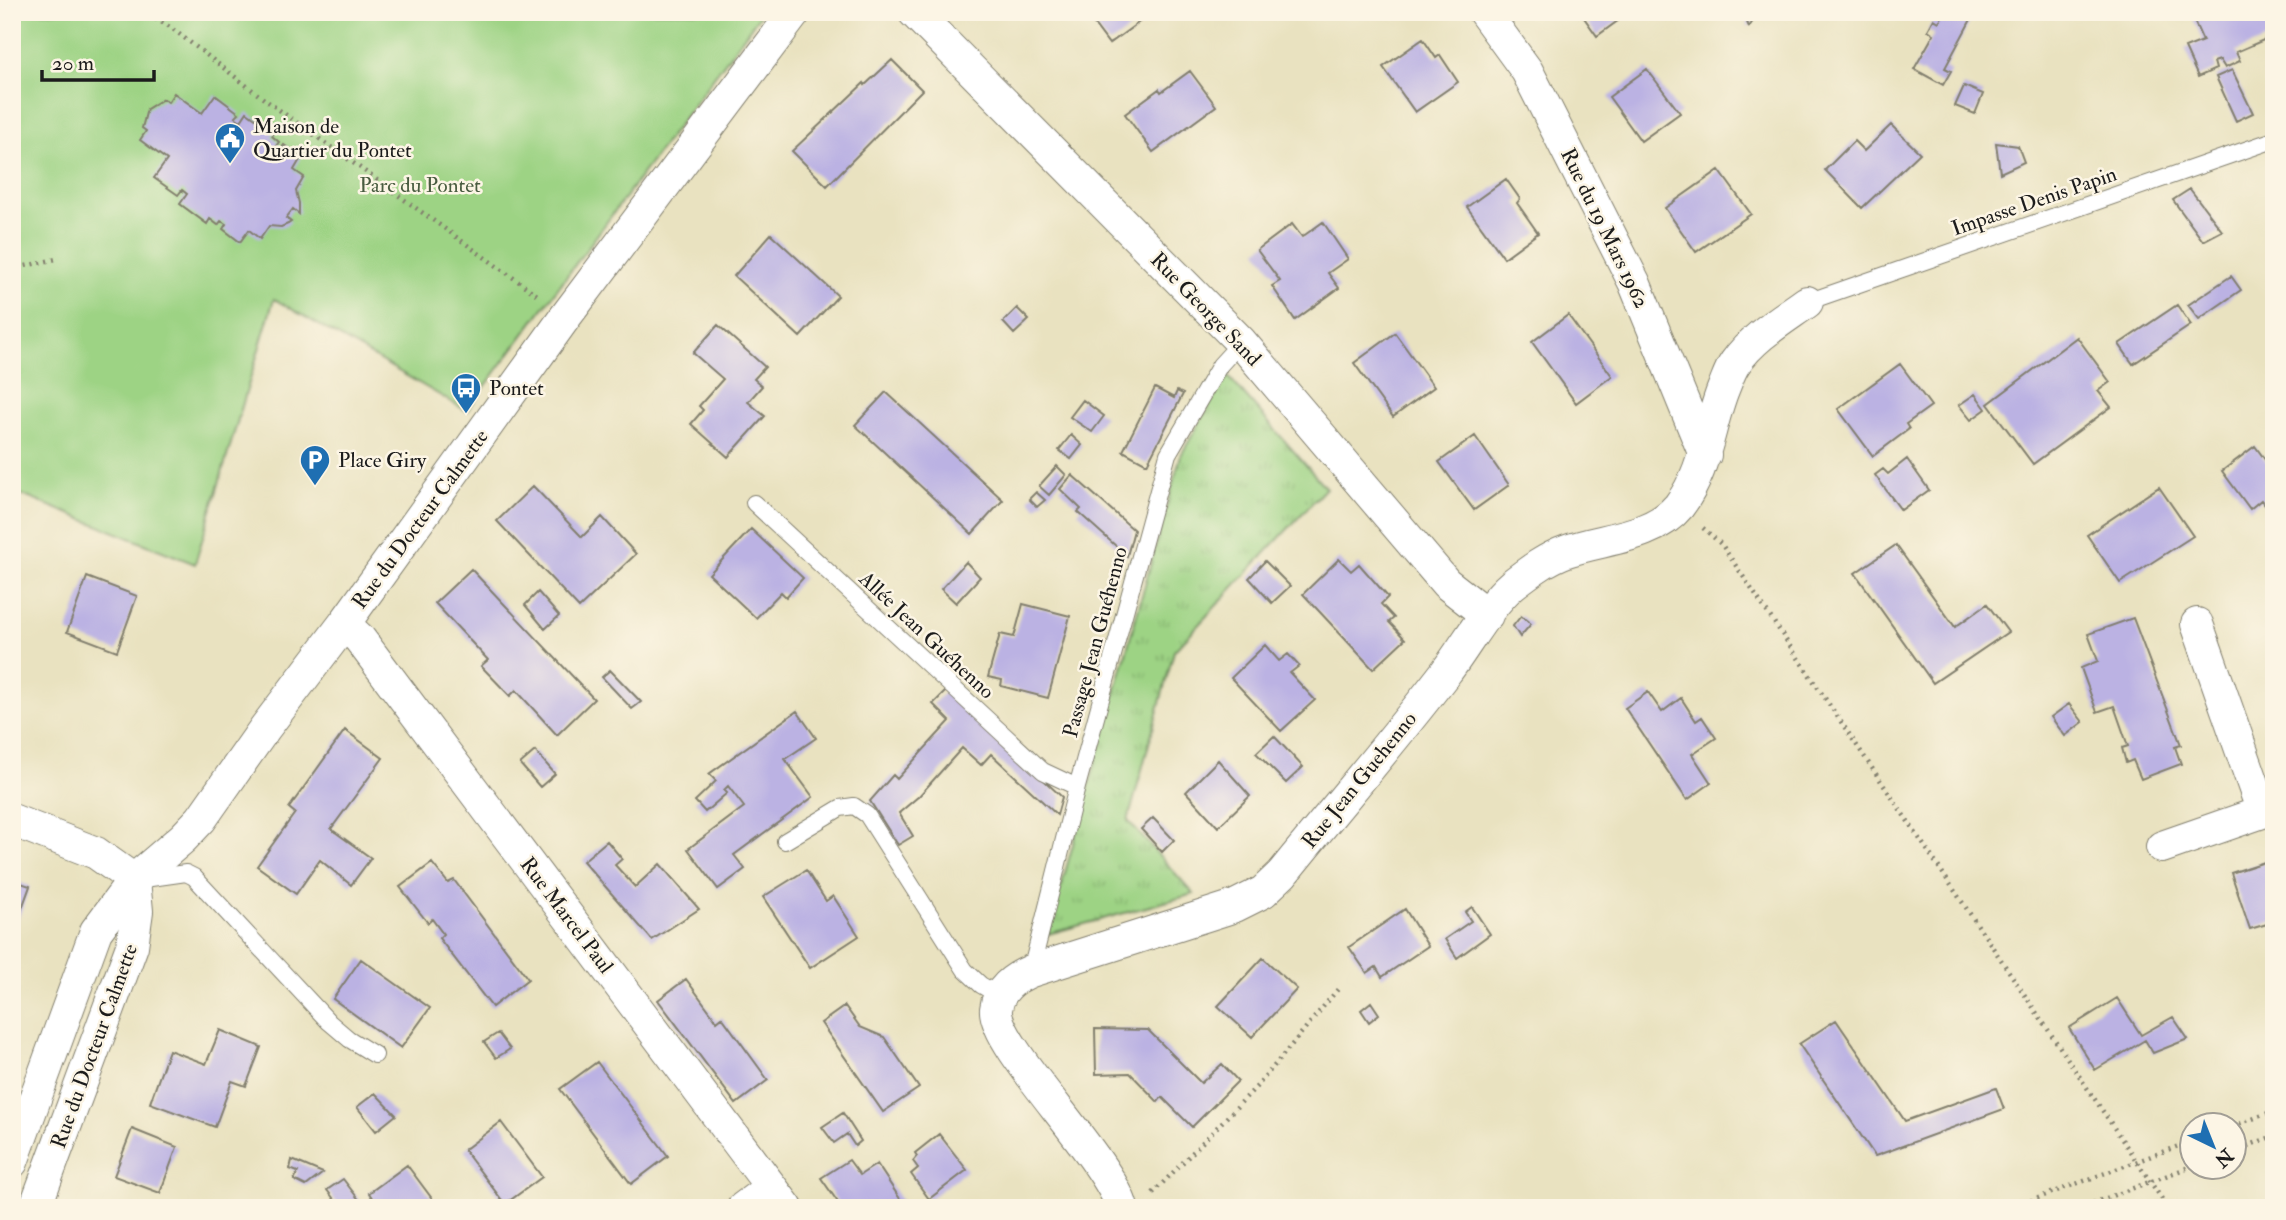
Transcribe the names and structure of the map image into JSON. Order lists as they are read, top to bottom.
{
  "streets": {
    "street": [
      "Rue du 19 Mars 1962",
      "Rue George Sand",
      "Rue du Docteur Calmette",
      "Rue Jean Guehenno",
      "Rue Marcel Paul"
    ],
    "lane": ["Impasse Denis Papin", "Allée Jean Guéhenno", "Passage Jean Guéhenno"]
  },
  "crossings": [
    ["Impasse Denis Papin", "Rue Jean Guehenno"],
    ["Rue du 19 Mars 1962", "Rue Jean Guehenno"],
    ["Rue George Sand", "Passage Jean Guéhenno"],
    ["Rue George Sand", "Rue Jean Guehenno"],
    ["Rue du Docteur Calmette", "Rue Marcel Paul"],
    ["Allée Jean Guéhenno", "Passage Jean Guéhenno"],
    ["Passage Jean Guéhenno", "Rue Jean Guehenno"]
  ],
  "parks": ["Parc du Pontet"],
  "places": {
    "public building": ["Maison de Quartier du Pontet"],
    "bus stop": ["Pontet"],
    "parking": ["Place Giry"]
  },
  "scale_bar": "20 m",
  "north": "bottom right"
}
